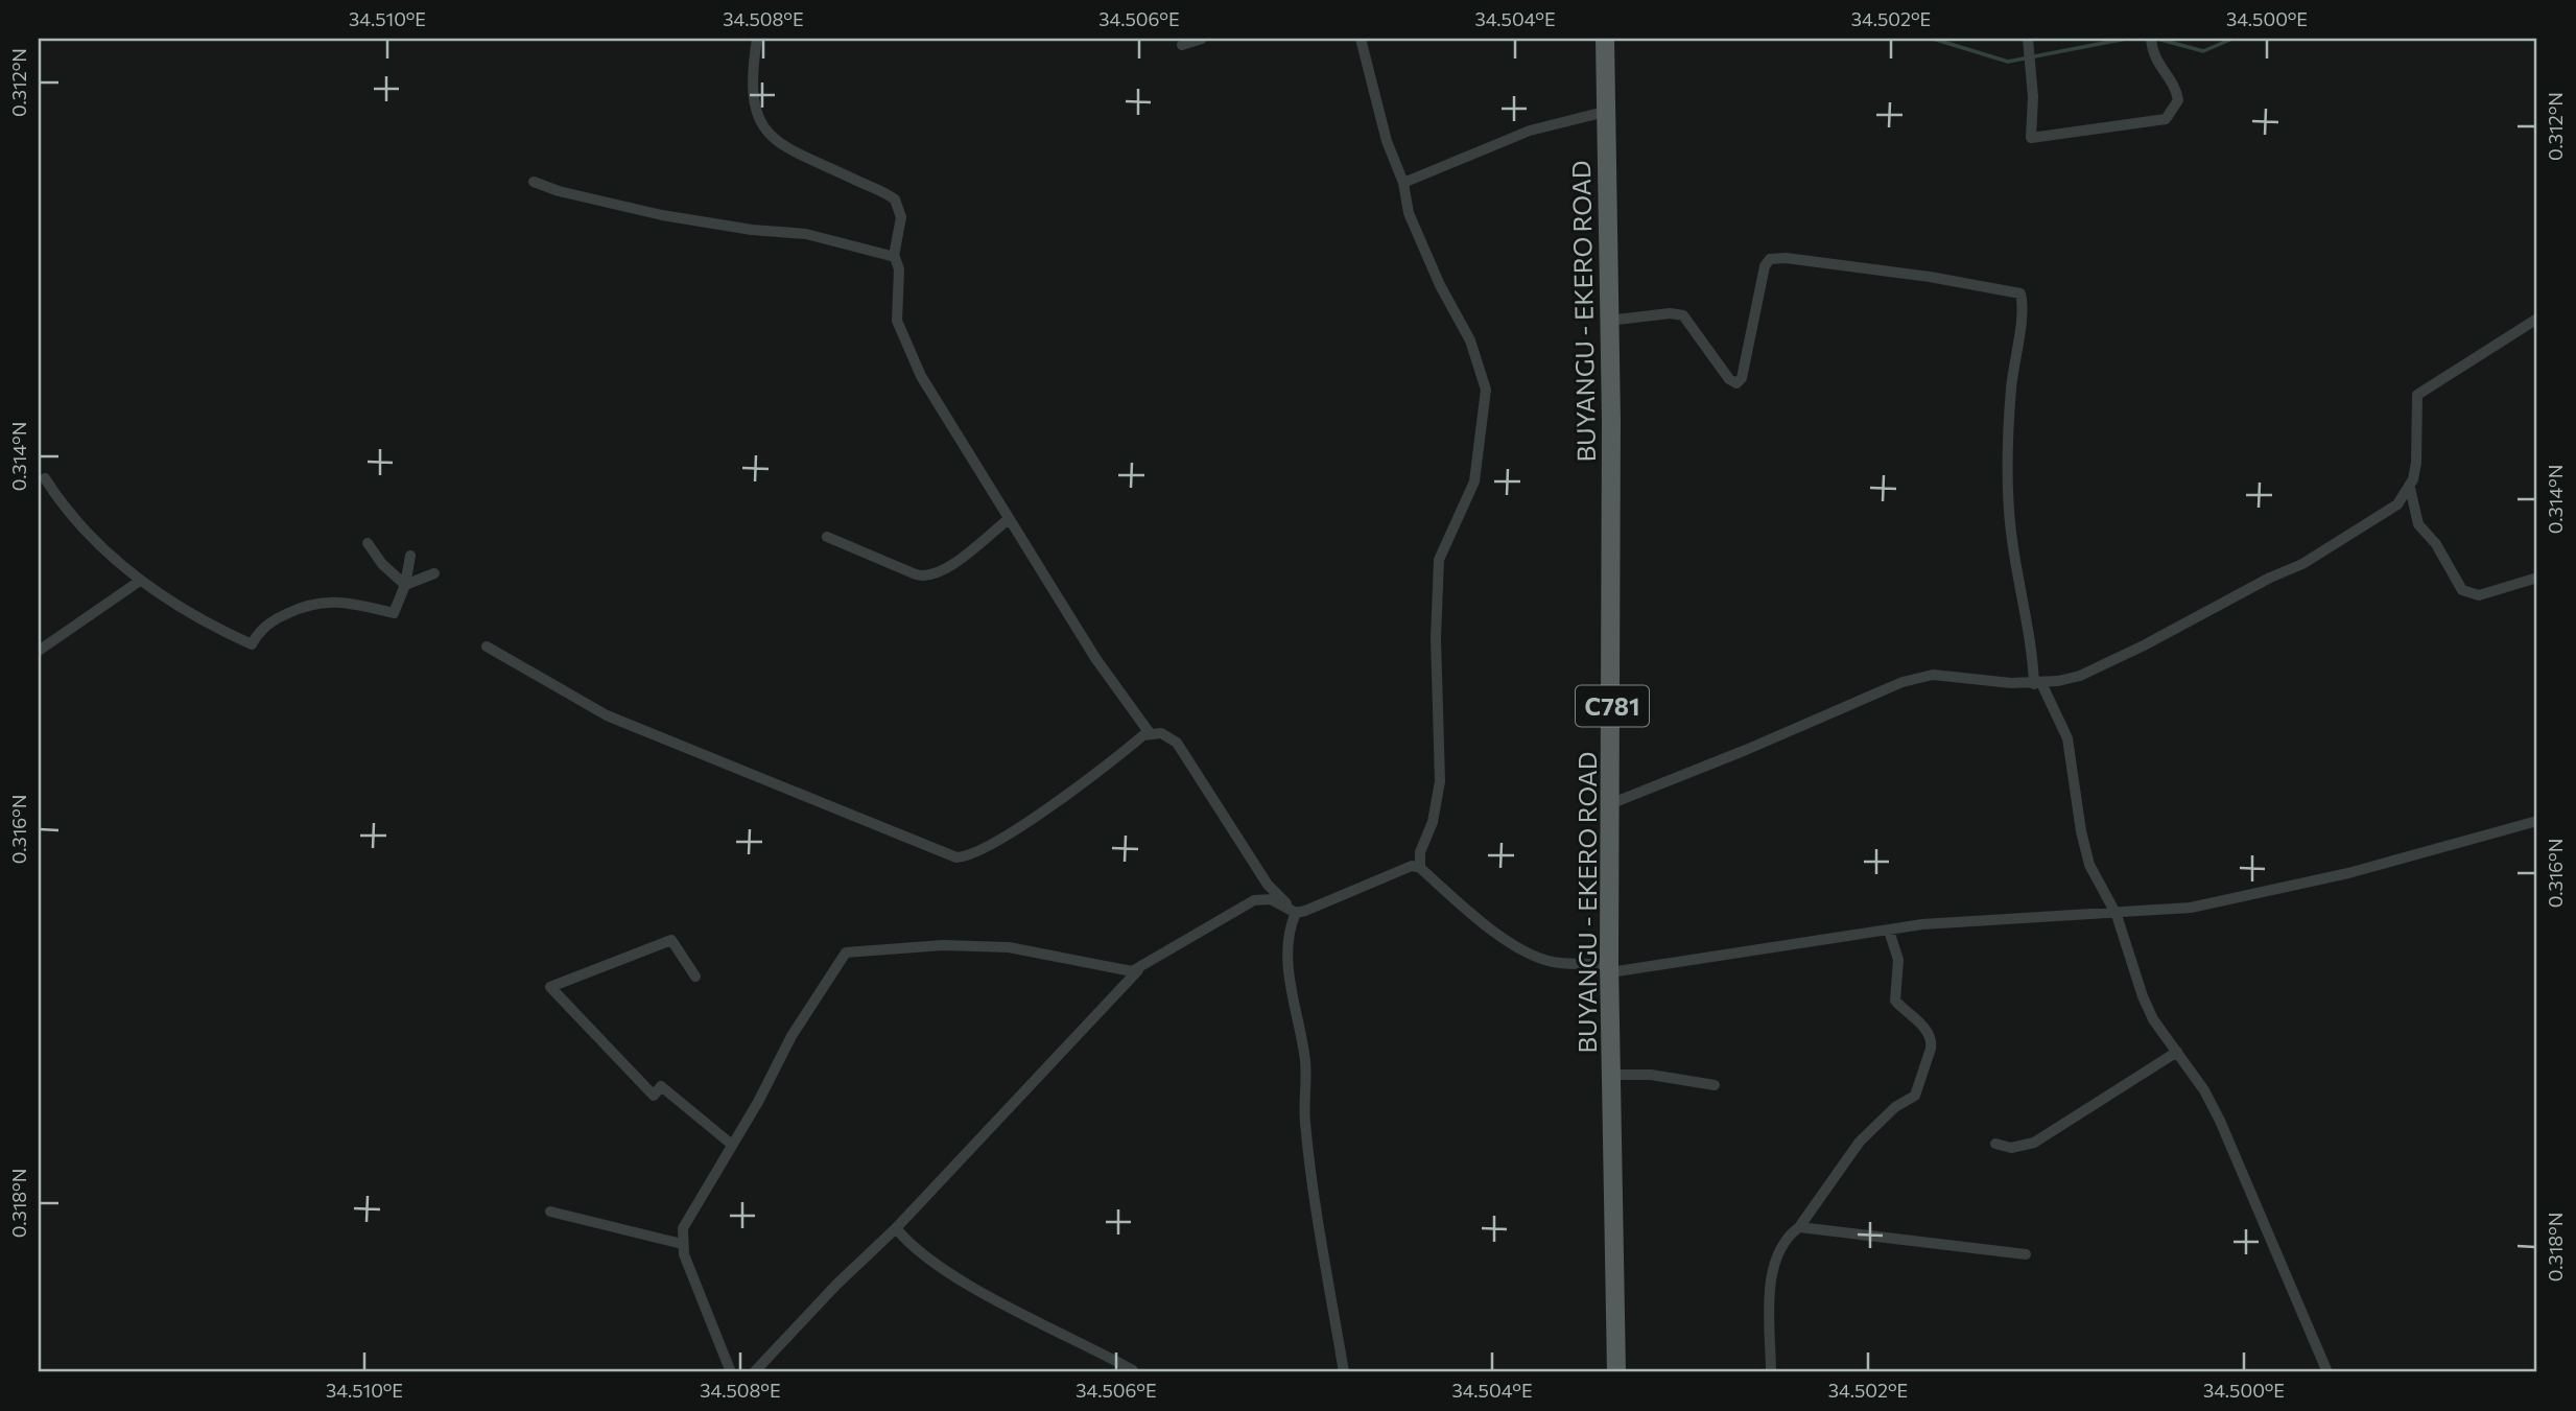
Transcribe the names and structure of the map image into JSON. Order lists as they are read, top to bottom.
{
  "streets": {
    "main road": ["BUYANGU - EKERO ROAD", "C781"]
  },
  "coordinates": [
    "34.510°E",
    "34.508°E",
    "34.506°E",
    "34.504°E",
    "34.502°E",
    "34.500°E",
    "0.312°N",
    "0.314°N",
    "0.316°N",
    "0.318°N"
  ]
}
